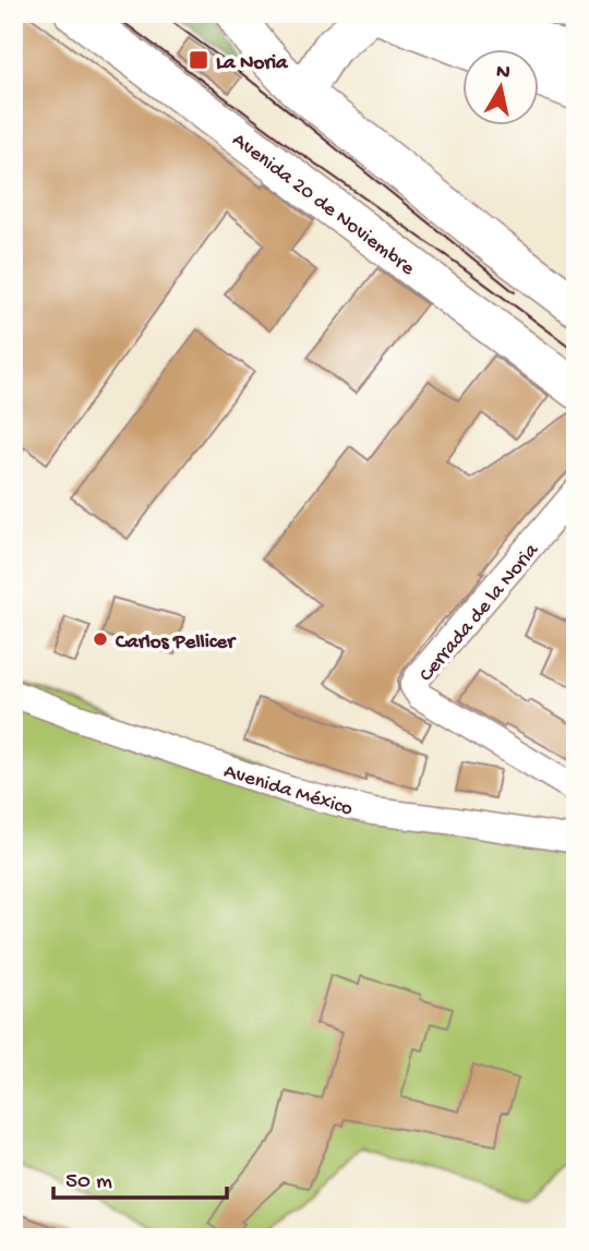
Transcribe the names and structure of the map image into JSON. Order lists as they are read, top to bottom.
{
  "streets": {
    "main road": ["Avenida 20 de Noviembre"],
    "street": ["Cerrada de la Noria", "Avenida México"]
  },
  "places": {
    "transit": ["La Noria"],
    "other": ["Carlos Pellicer"]
  },
  "scale_bar": "50 m",
  "north": "top"
}
